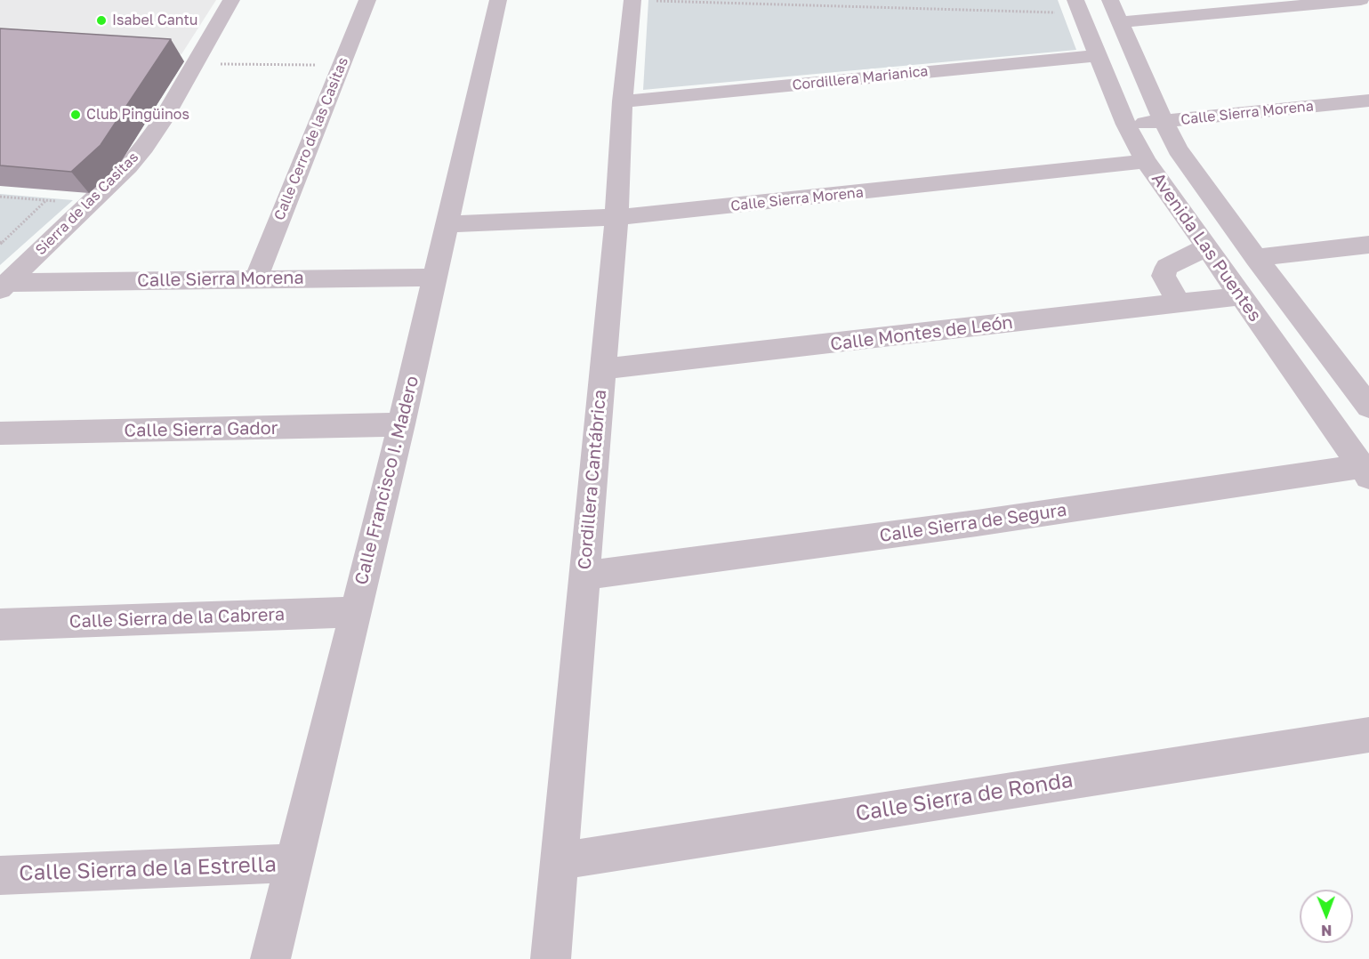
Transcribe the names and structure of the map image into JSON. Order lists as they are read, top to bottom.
{
  "streets": {
    "street": [
      "Cordillera Marianica",
      "Calle Sierra Morena",
      "Calle Cerro de las Casitas",
      "Sierra de las Casitas",
      "Avenida Las Puentes",
      "Calle Montes de León",
      "Calle Sierra Gador",
      "Cordillera Cantábrica",
      "Calle Francisco I. Madero",
      "Calle Sierra de Segura",
      "Calle Sierra de la Cabrera",
      "Calle Sierra de Ronda",
      "Calle Sierra de la Estrella"
    ]
  },
  "crossings": [
    ["Cordillera Marianica", "Avenida Las Puentes"],
    ["Cordillera Marianica", "Cordillera Cantábrica"],
    ["Calle Sierra Morena", "Calle Cerro de las Casitas"],
    ["Calle Sierra Morena", "Sierra de las Casitas"],
    ["Calle Sierra Morena", "Avenida Las Puentes"],
    ["Calle Sierra Morena", "Cordillera Cantábrica"],
    ["Calle Sierra Morena", "Calle Francisco I. Madero"],
    ["Avenida Las Puentes", "Calle Montes de León"],
    ["Avenida Las Puentes", "Calle Sierra de Segura"],
    ["Calle Montes de León", "Cordillera Cantábrica"],
    ["Calle Sierra Gador", "Calle Francisco I. Madero"],
    ["Cordillera Cantábrica", "Calle Sierra de Segura"],
    ["Cordillera Cantábrica", "Calle Sierra de Ronda"],
    ["Calle Francisco I. Madero", "Calle Sierra de la Cabrera"],
    ["Calle Francisco I. Madero", "Calle Sierra de la Estrella"]
  ],
  "places": ["Isabel Cantu", "Club Pingüinos"],
  "north": "bottom"
}
